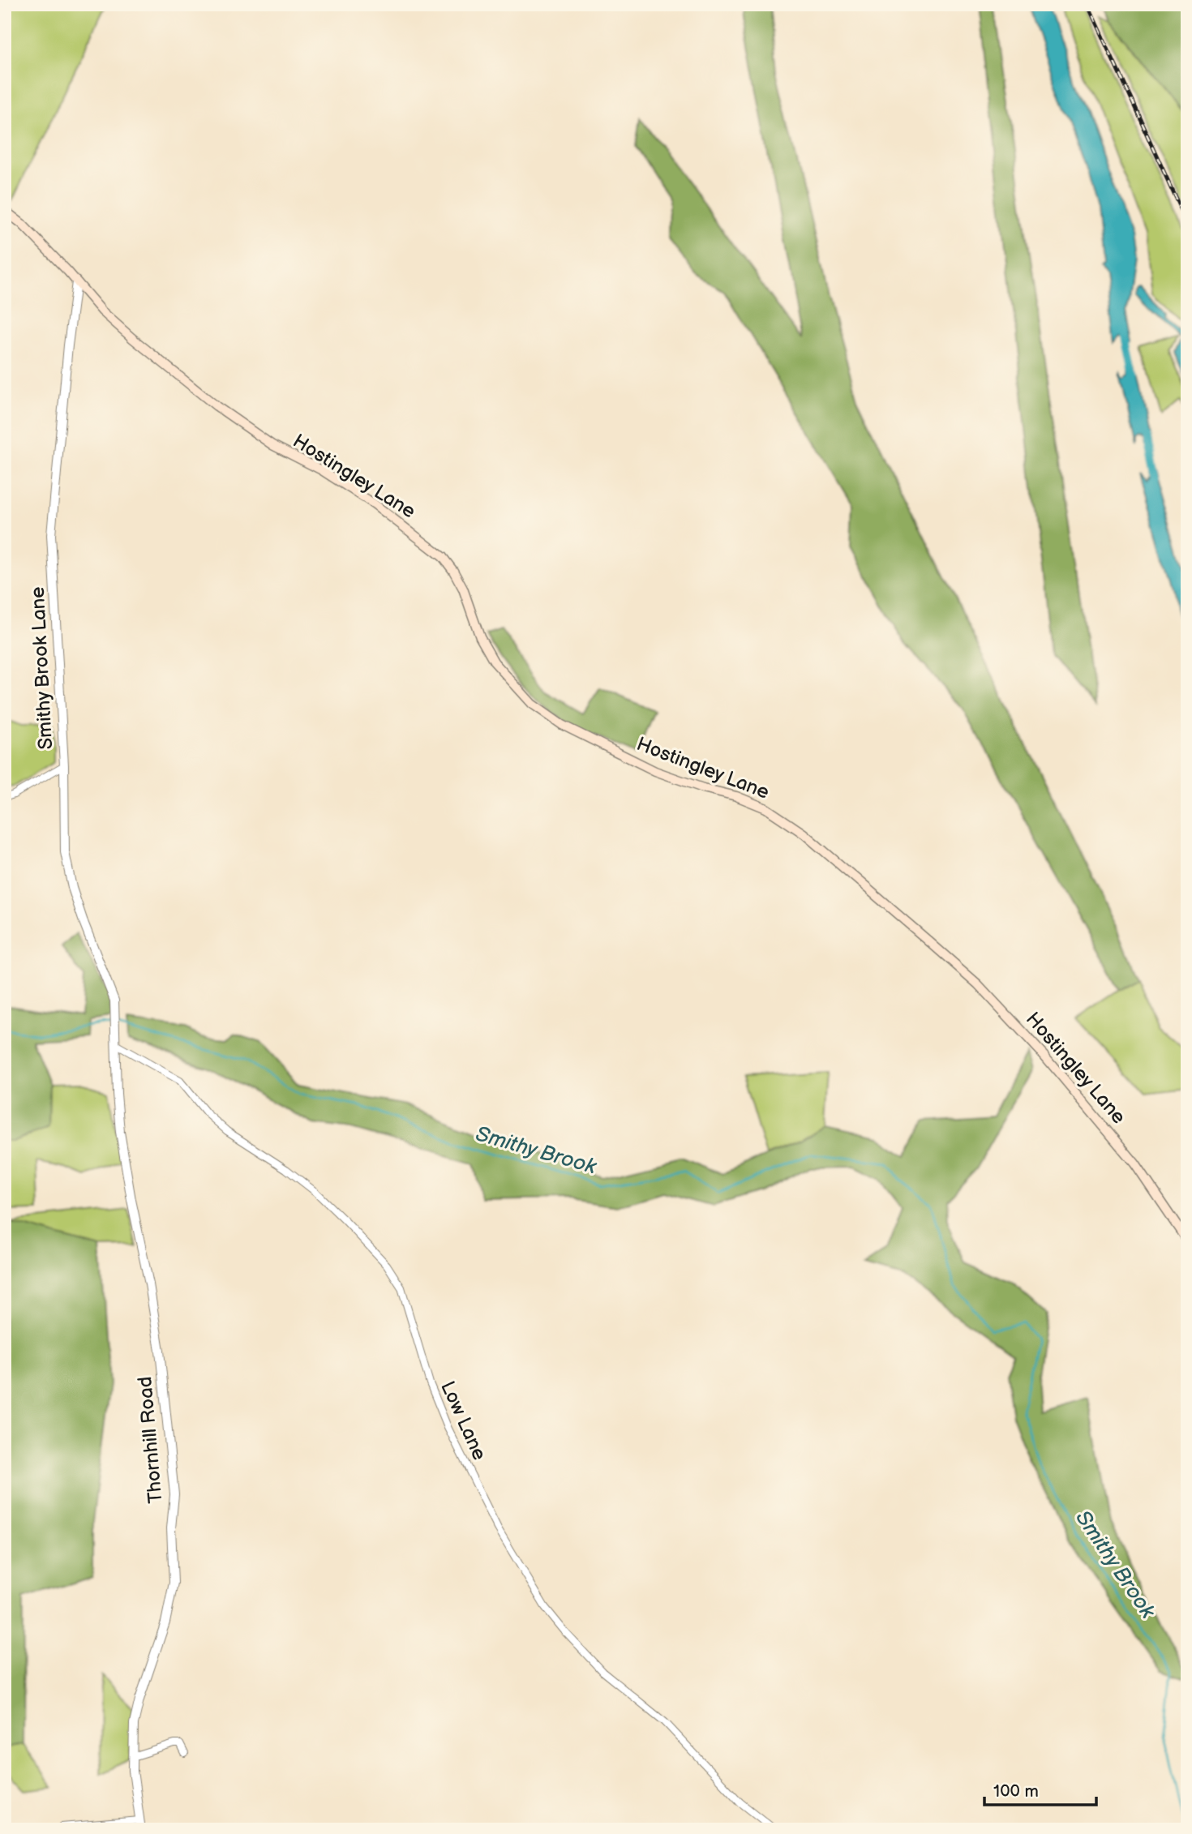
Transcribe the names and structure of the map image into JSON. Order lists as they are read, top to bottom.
{
  "streets": {
    "main road": ["Hostingley Lane"],
    "street": ["Smithy Brook Lane", "Low Lane", "Thornhill Road"]
  },
  "crossings": [
    ["Hostingley Lane", "Smithy Brook Lane"],
    ["Smithy Brook Lane", "Low Lane"],
    ["Smithy Brook Lane", "Thornhill Road"],
    ["Low Lane", "Thornhill Road"]
  ],
  "water": ["Smithy Brook"],
  "scale_bar": "100 m"
}
